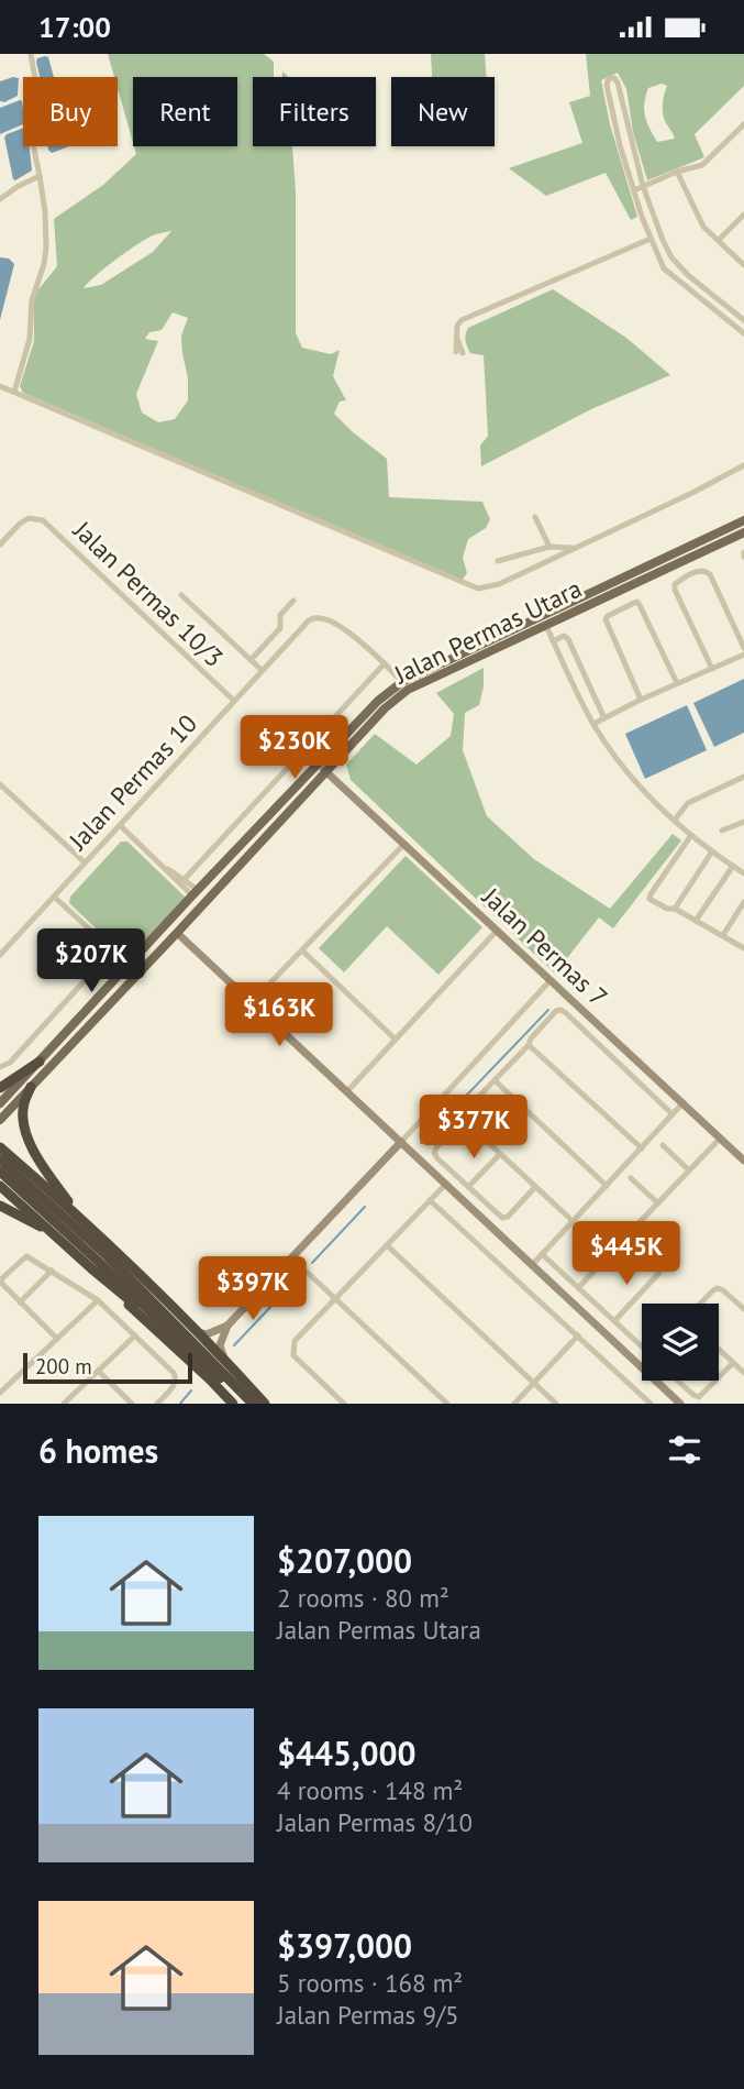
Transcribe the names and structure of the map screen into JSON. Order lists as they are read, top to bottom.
{
  "streets": {
    "main road": ["Jalan Permas Utara"],
    "street": ["Jalan Permas 10/3", "Jalan Permas 10", "Jalan Permas 7"]
  },
  "crossings": [
    ["Jalan Permas 10/3", "Jalan Permas 10"],
    ["Jalan Permas Utara", "Jalan Permas 10"],
    ["Jalan Permas Utara", "Jalan Permas 7"]
  ],
  "scale_bar": "200 m",
  "page": {
    "status": "17:00",
    "chip": [
      "Buy",
      "Rent",
      "Filters",
      "New"
    ],
    "price": [
      "$230K",
      "$207K",
      "$163K",
      "$377K",
      "$445K",
      "$397K"
    ],
    "scale": "200 m",
    "heading": "6 homes",
    "list": [
      {
        "name": "$207,000",
        "note": "2 rooms · 80 m² · Jalan Permas Utara"
      },
      {
        "name": "$445,000",
        "note": "4 rooms · 148 m² · Jalan Permas 8/10"
      },
      {
        "name": "$397,000",
        "note": "5 rooms · 168 m² · Jalan Permas 9/5"
      }
    ]
  }
}
